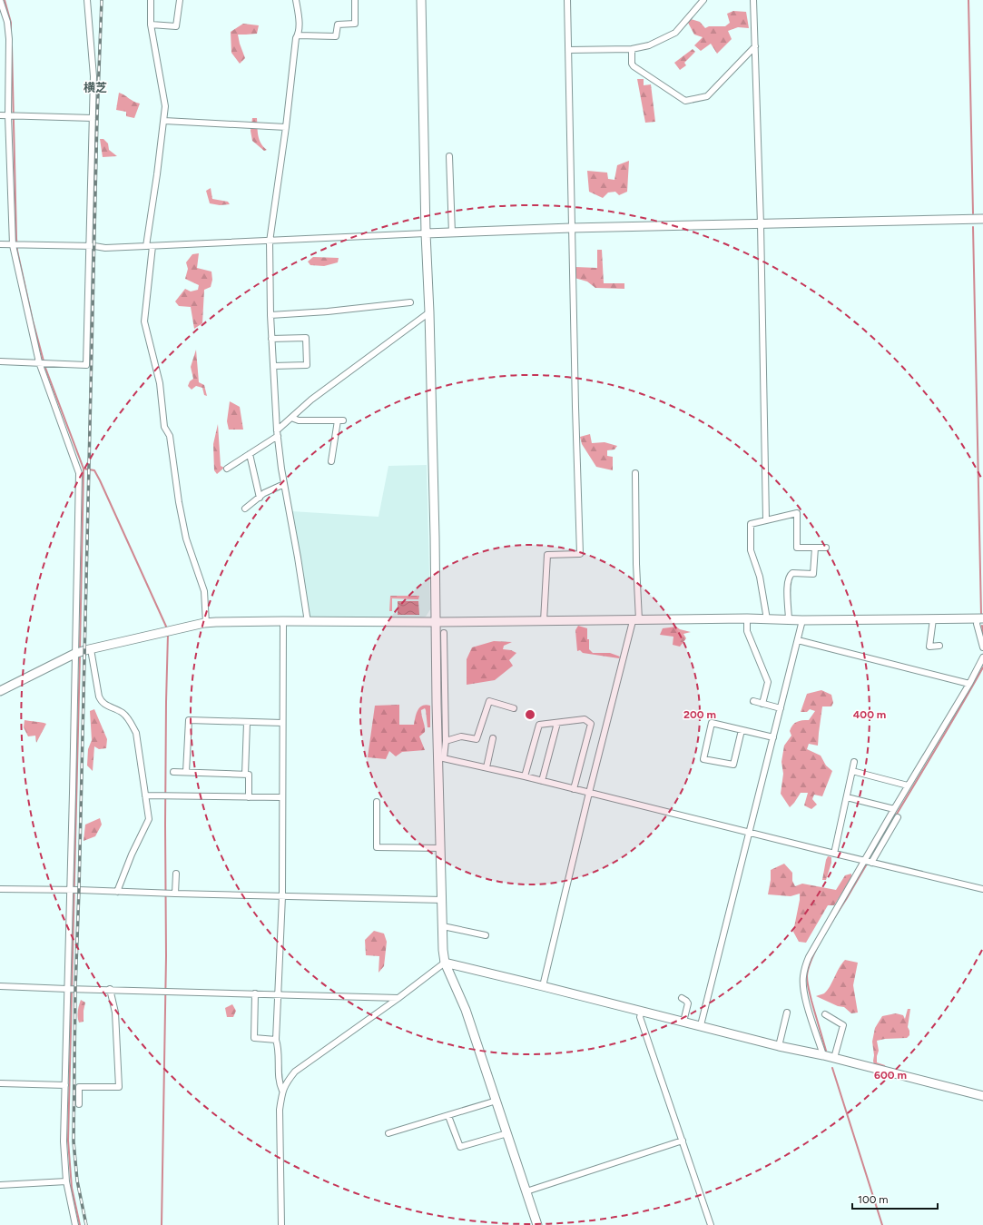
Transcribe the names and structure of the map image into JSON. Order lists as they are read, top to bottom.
{
  "districts": ["横芝"],
  "scale_bar": "100 m",
  "rings": ["200 m", "400 m", "600 m"]
}
